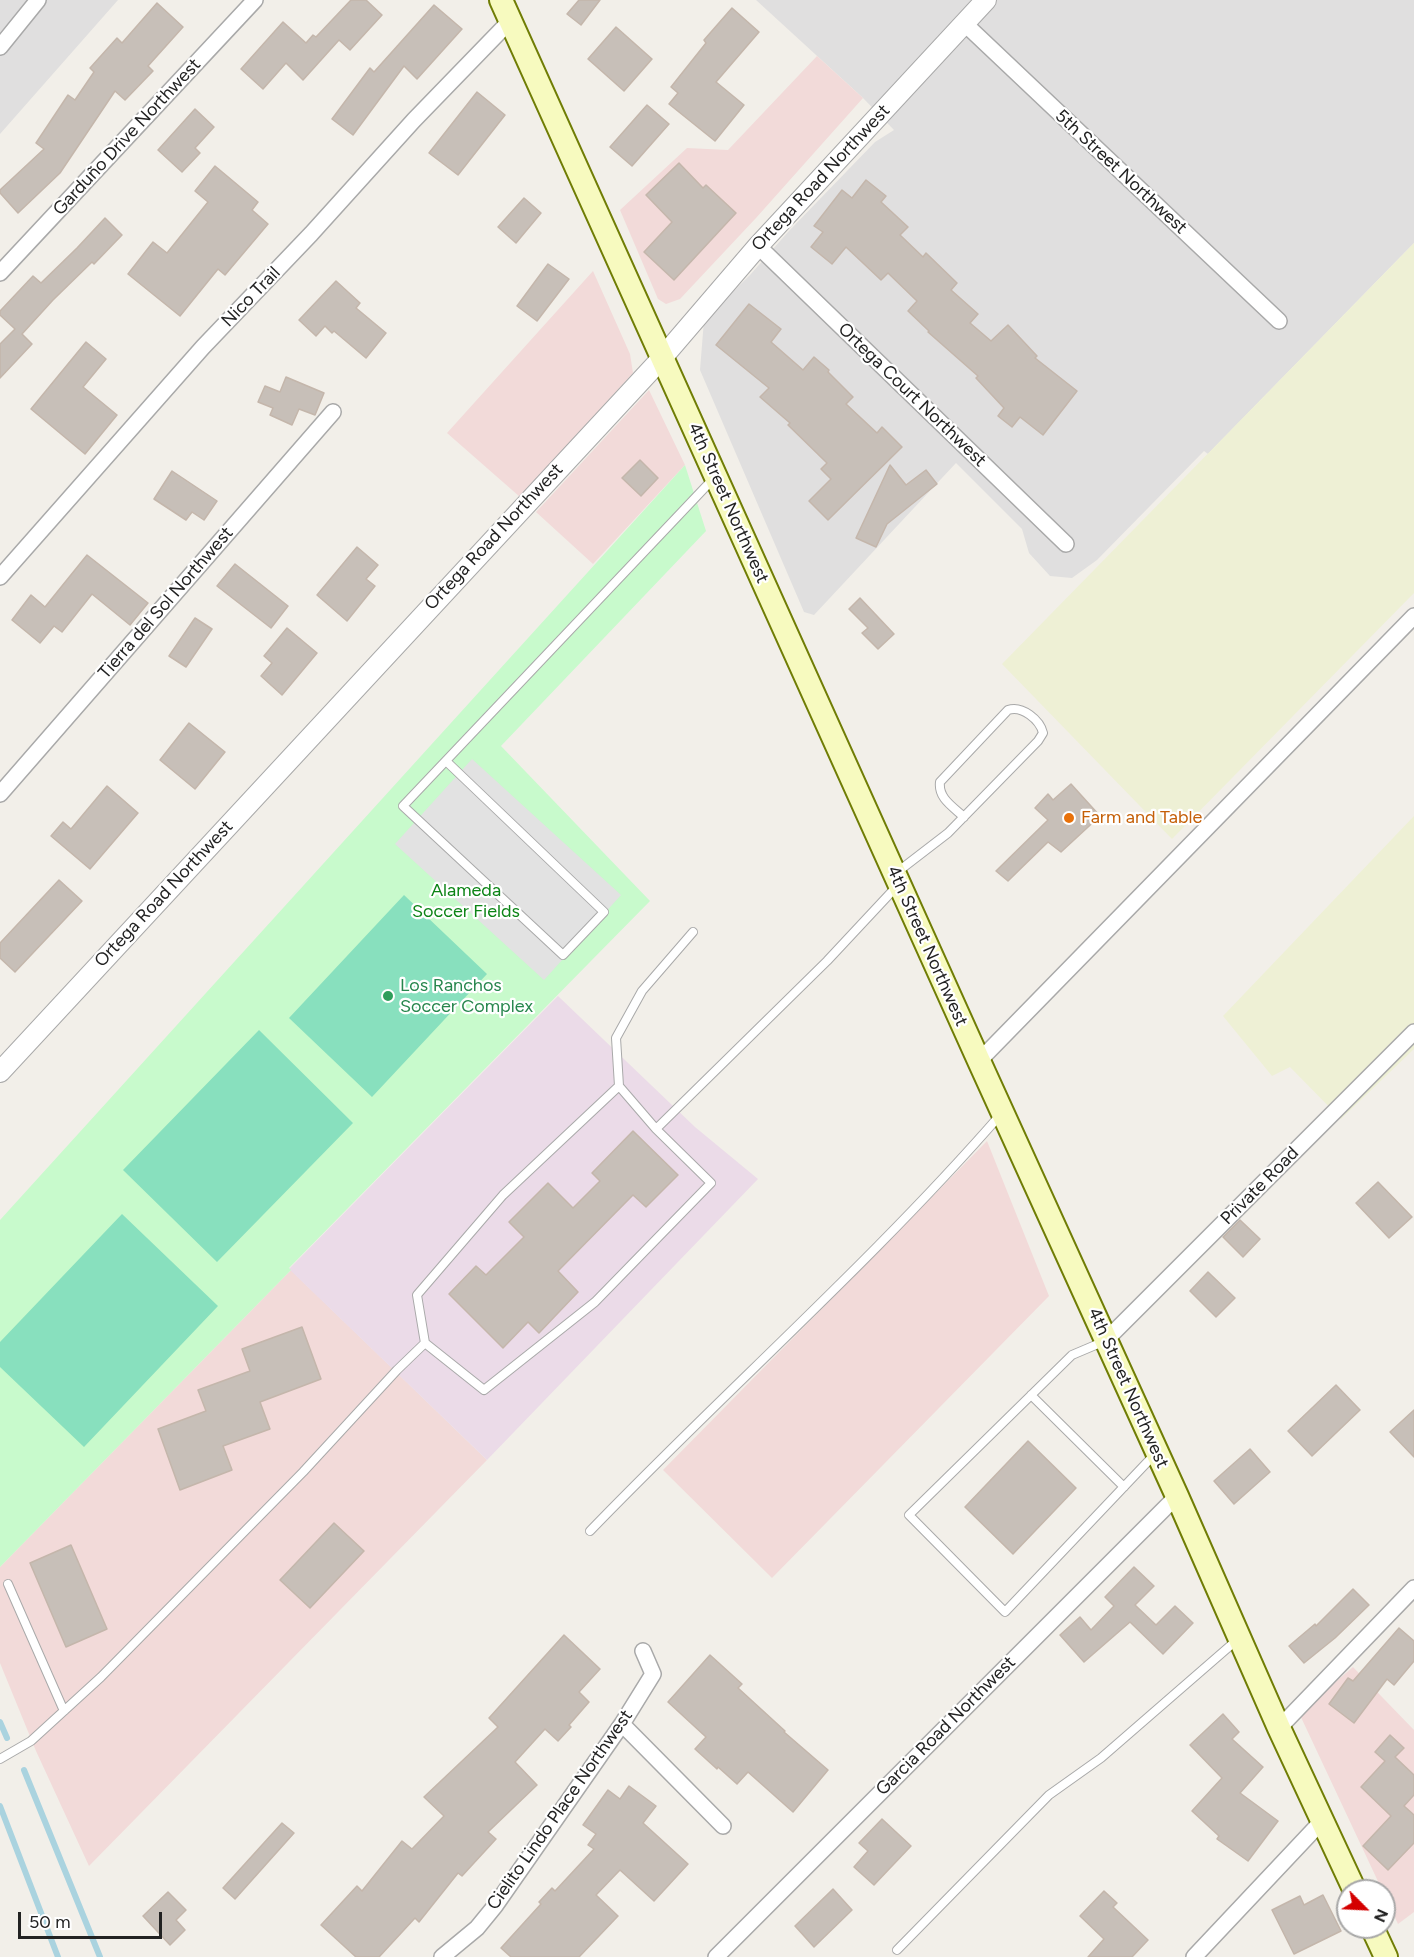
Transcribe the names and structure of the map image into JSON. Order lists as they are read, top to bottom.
{
  "streets": {
    "main road": ["4th Street Northwest"],
    "street": [
      "Garduño Drive Northwest",
      "5th Street Northwest",
      "Ortega Road Northwest",
      "Nico Trail",
      "Ortega Court Northwest",
      "Tierra del Sol Northwest",
      "Private Road",
      "Garcia Road Northwest",
      "Cielito Lindo Place Northwest"
    ]
  },
  "crossings": [
    ["5th Street Northwest", "Ortega Road Northwest"],
    ["Ortega Road Northwest", "Ortega Court Northwest"],
    ["Ortega Road Northwest", "4th Street Northwest"],
    ["Nico Trail", "4th Street Northwest"],
    ["4th Street Northwest", "Private Road"],
    ["4th Street Northwest", "Garcia Road Northwest"]
  ],
  "parks": ["Alameda Soccer Fields"],
  "places": ["Farm and Table", "Los Ranchos Soccer Complex"],
  "scale_bar": "50 m",
  "north": "bottom right"
}
